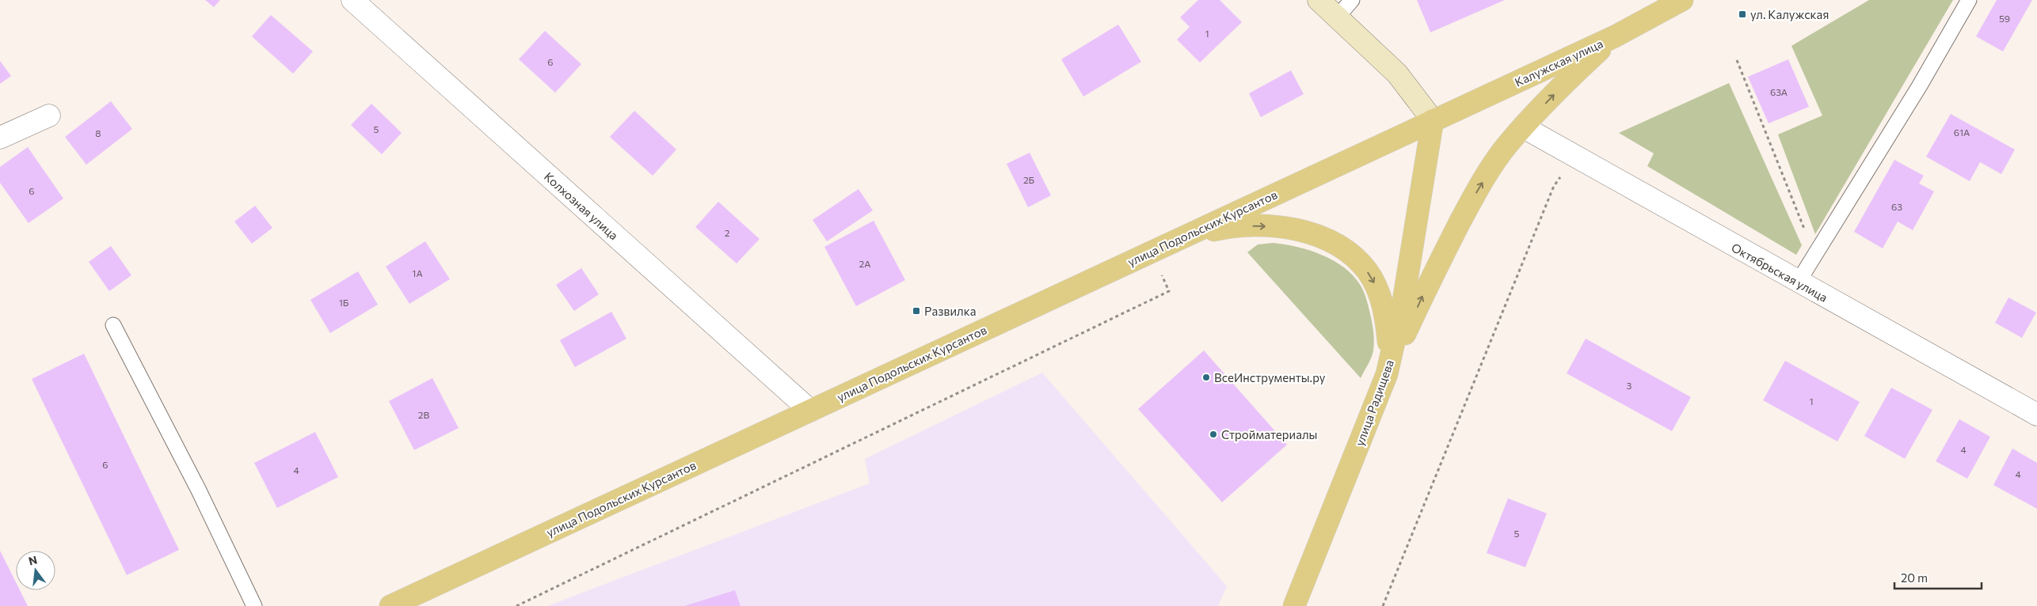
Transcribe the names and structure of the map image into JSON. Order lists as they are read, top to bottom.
{
  "streets": {
    "main road": ["Калужская улица", "улица Подольских Курсантов", "улица Радищева"],
    "street": ["Колхозная улица", "Октябрьская улица"]
  },
  "crossings": [
    ["Калужская улица", "улица Подольских Курсантов"],
    ["Калужская улица", "улица Радищева"],
    ["Колхозная улица", "улица Подольских Курсантов"],
    ["улица Подольских Курсантов", "улица Радищева"]
  ],
  "places": {
    "transit": ["ул. Калужская", "Развилка"],
    "other": ["ВсеИнструменты.ру", "Стройматериалы"]
  },
  "house_numbers": [
    "59",
    "1",
    "6",
    "63А",
    "5",
    "61А",
    "8",
    "2Б",
    "6",
    "63",
    "2",
    "2А",
    "1А",
    "1Б",
    "3",
    "1",
    "2В",
    "4",
    "6",
    "4",
    "4",
    "5"
  ],
  "scale_bar": "20 m",
  "north": "top"
}
